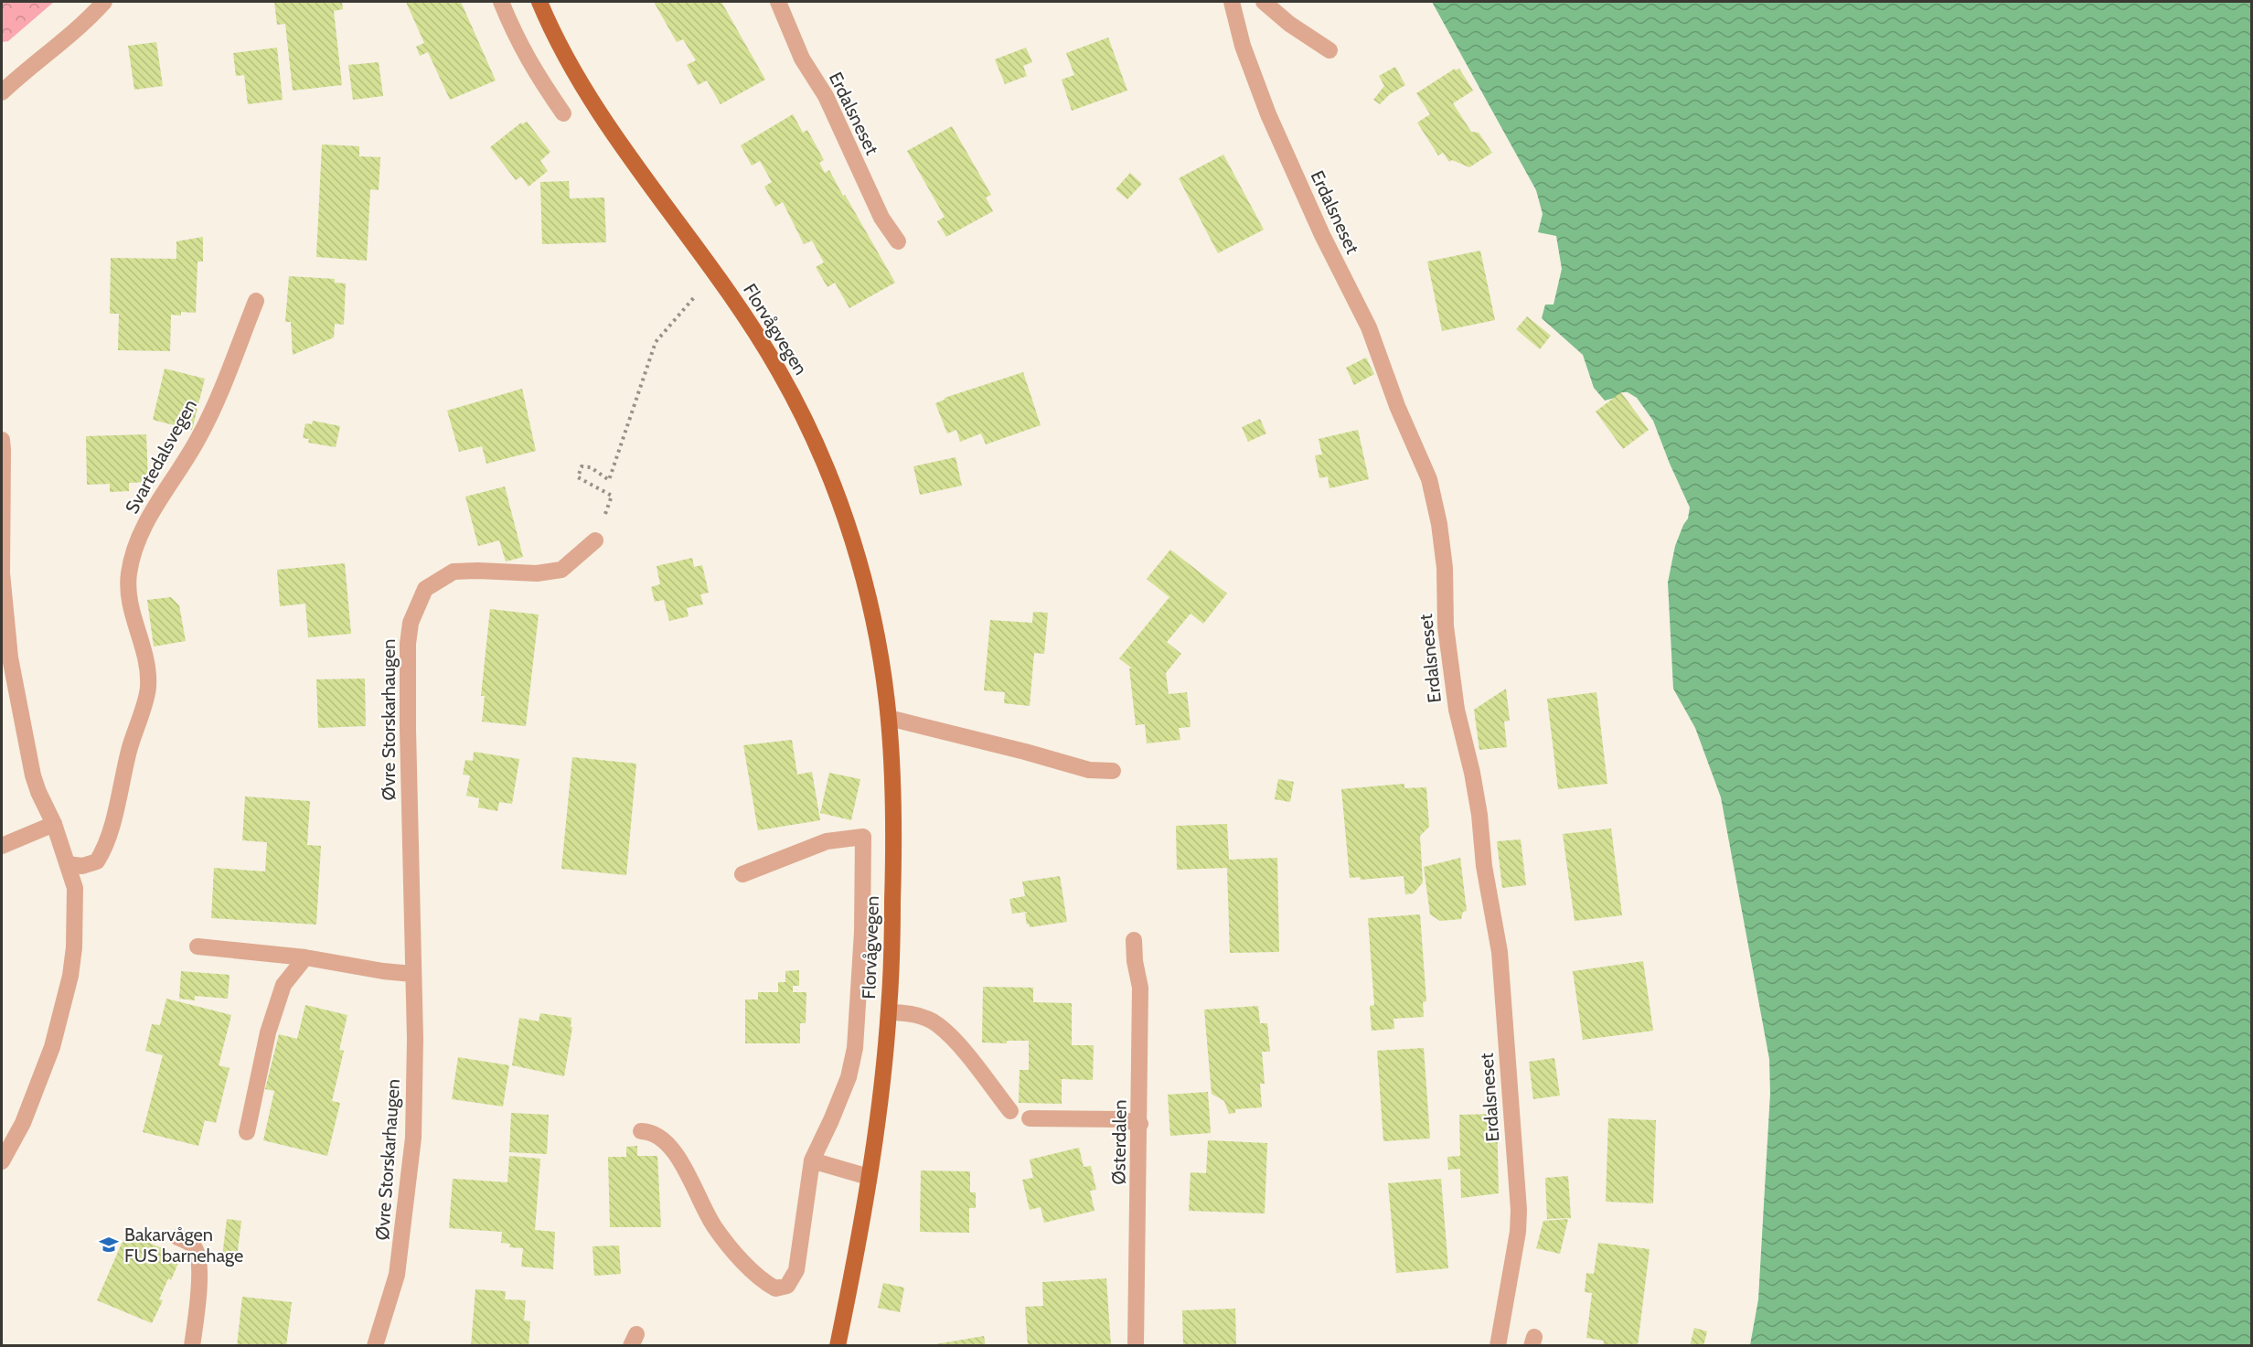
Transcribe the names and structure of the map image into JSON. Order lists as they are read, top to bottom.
{
  "streets": {
    "main road": ["Florvågvegen"],
    "street": [
      "Erdalsneset",
      "Svartedalsvegen",
      "Øvre Storskarhaugen",
      "Østerdalen"
    ]
  },
  "places": {
    "school or university": ["Bakarvågen FUS barnehage"]
  }
}
